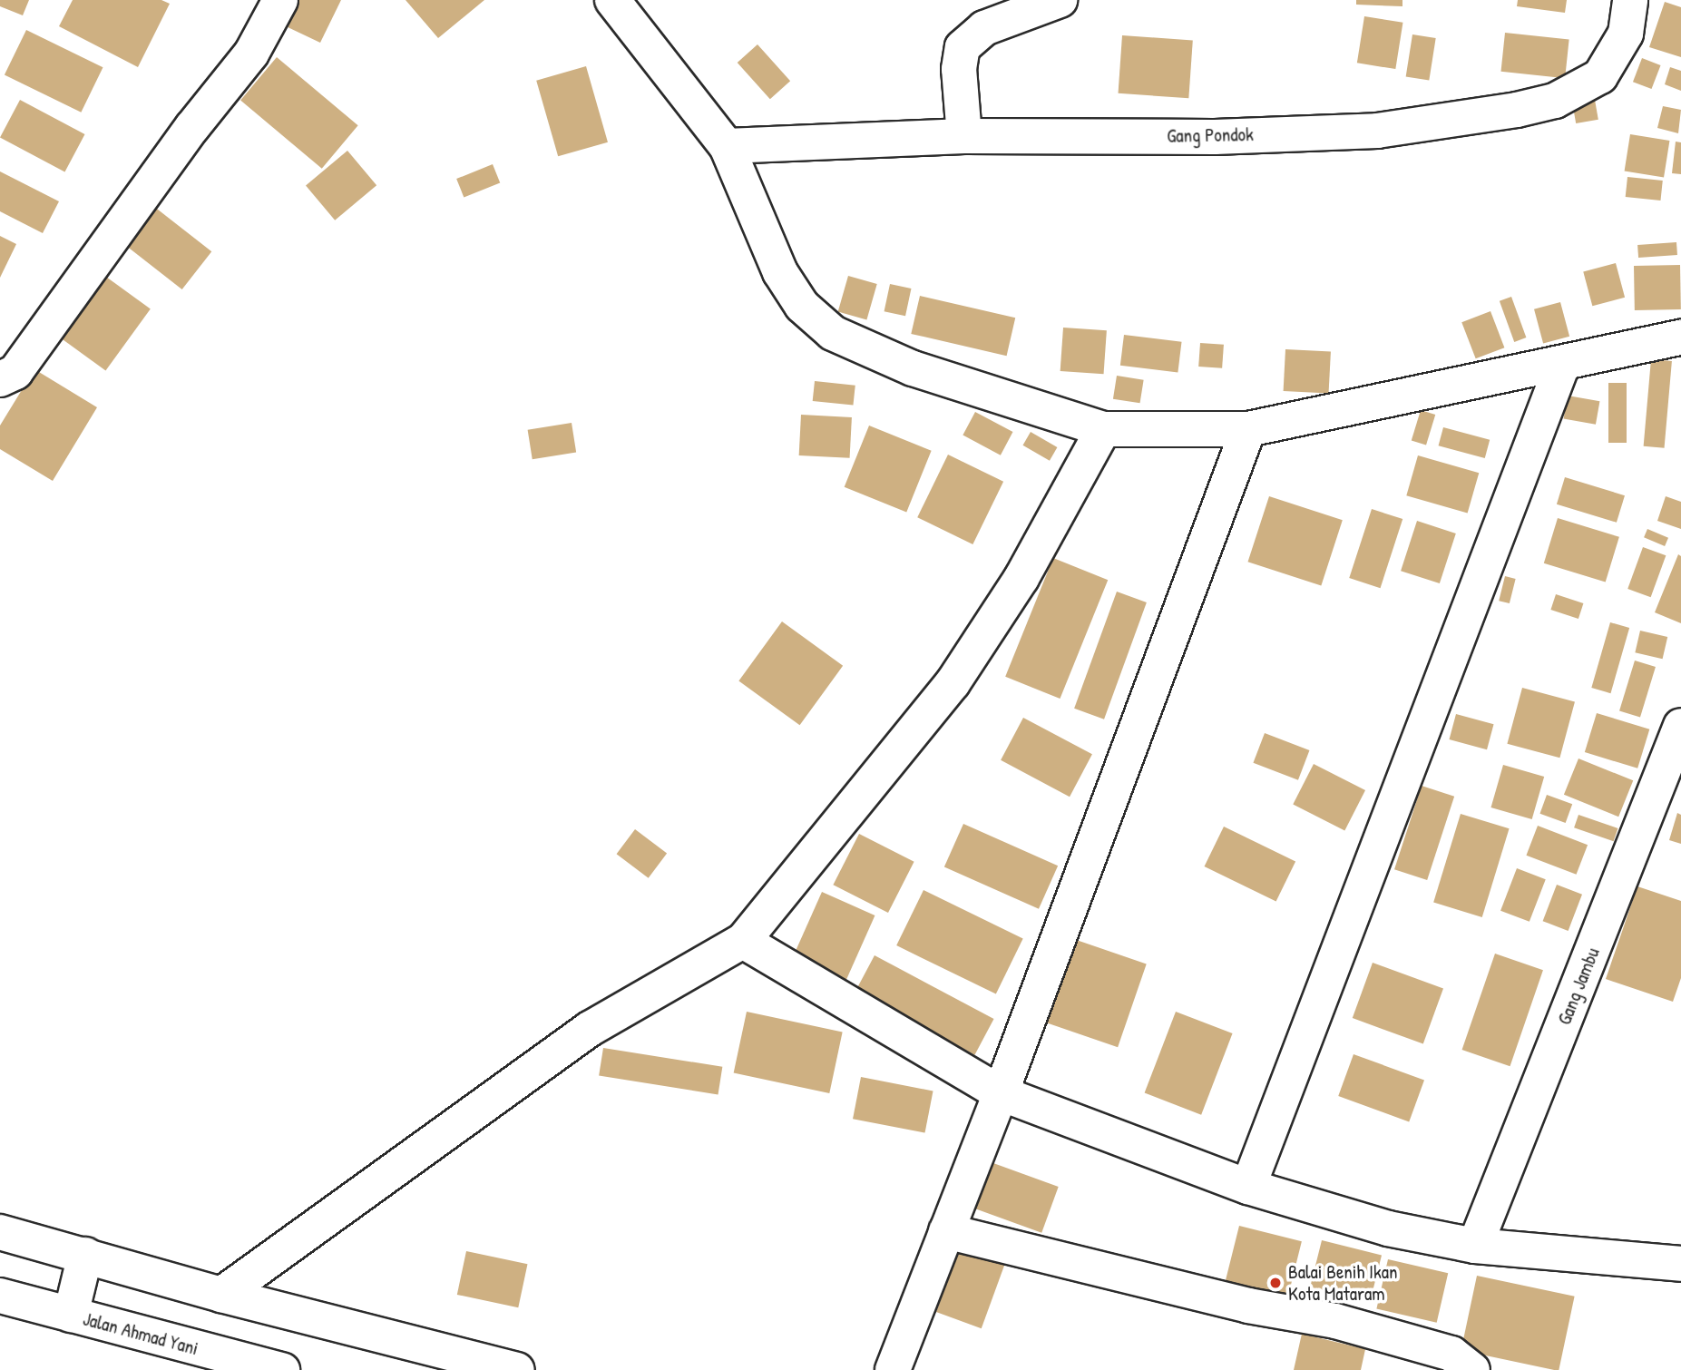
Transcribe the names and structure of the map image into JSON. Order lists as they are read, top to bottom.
{
  "streets": {
    "main road": ["Gang Pondok", "Gang Jambu", "Jalan Ahmad Yani"]
  },
  "places": ["Balai Benih Ikan Kota Mataram"]
}
